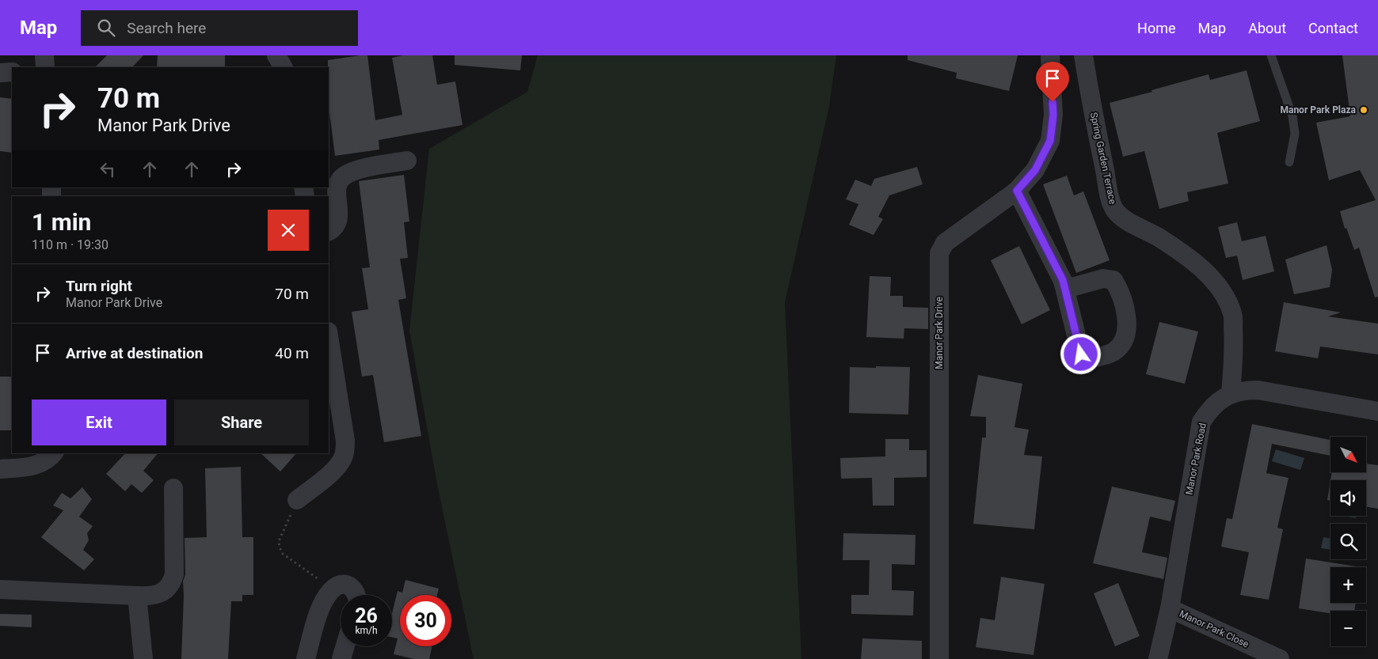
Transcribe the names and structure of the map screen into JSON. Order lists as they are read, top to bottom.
{
  "streets": {
    "street": [
      "Spring Garden Terrace",
      "Manor Park Drive",
      "Manor Park Road",
      "Manor Park Close"
    ]
  },
  "crossings": [
    ["Spring Garden Terrace", "Manor Park Road"],
    ["Manor Park Road", "Manor Park Close"]
  ],
  "places": ["Manor Park Plaza"],
  "north": "bottom right",
  "page": {
    "header": "Map",
    "search": "Search here",
    "nav": [
      "Home",
      "Map",
      "About",
      "Contact"
    ],
    "turn": ["70 m", "Manor Park Drive"],
    "heading": ["1 min", "110 m · 19:30"],
    "list": [
      {
        "name": "Turn right",
        "note": "Manor Park Drive",
        "value": "70 m"
      },
      {
        "name": "Arrive at destination",
        "value": "40 m"
      }
    ],
    "buttons": ["Exit", "Share"],
    "map_buttons": ["+", "−"],
    "speed": "26 km/h",
    "limit": "30"
  }
}
